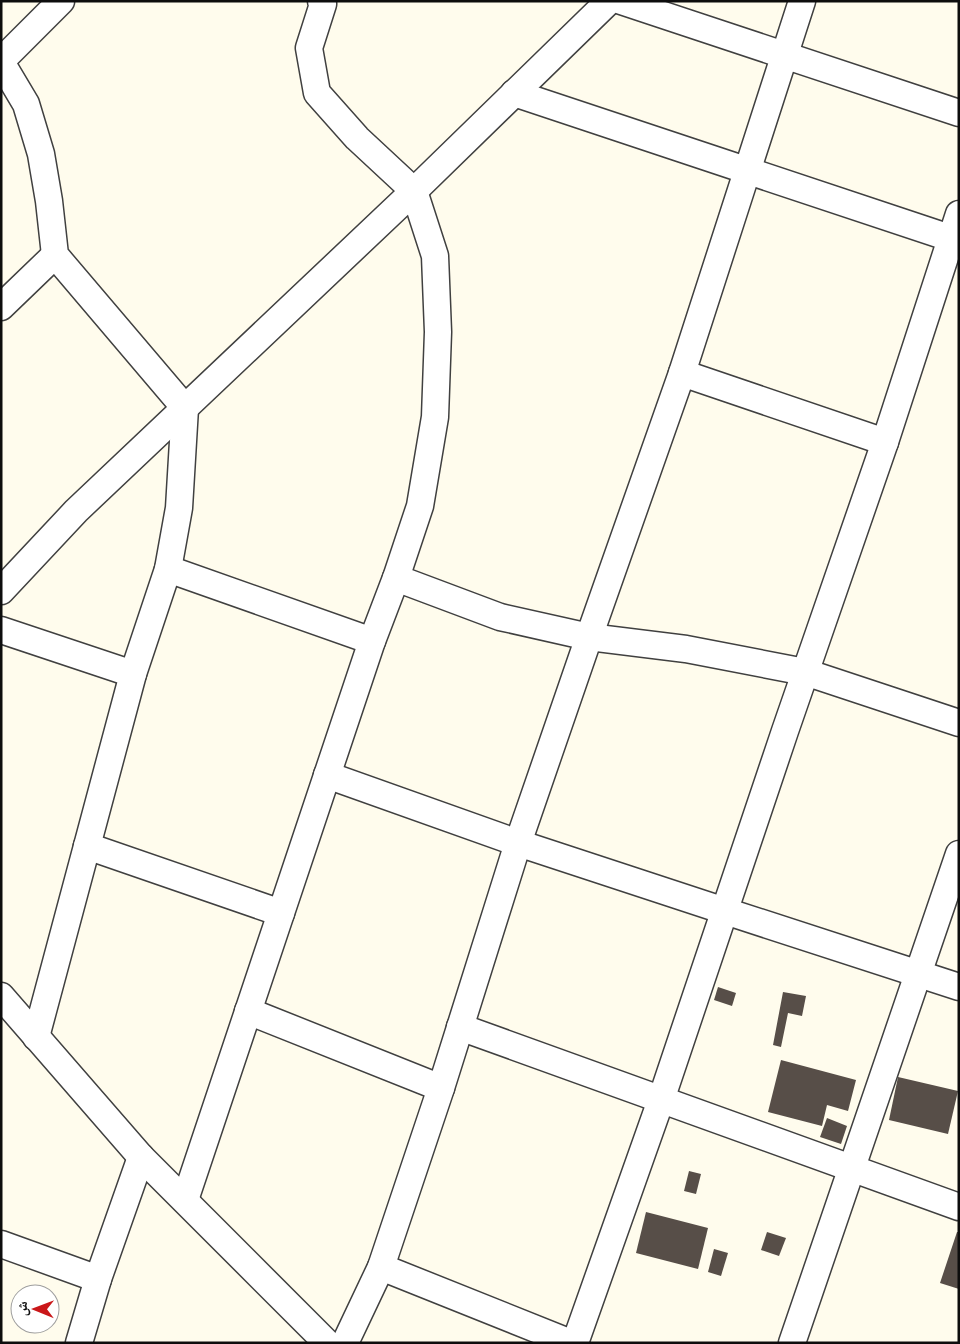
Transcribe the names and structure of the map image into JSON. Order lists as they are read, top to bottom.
{
  "north": "left"
}
